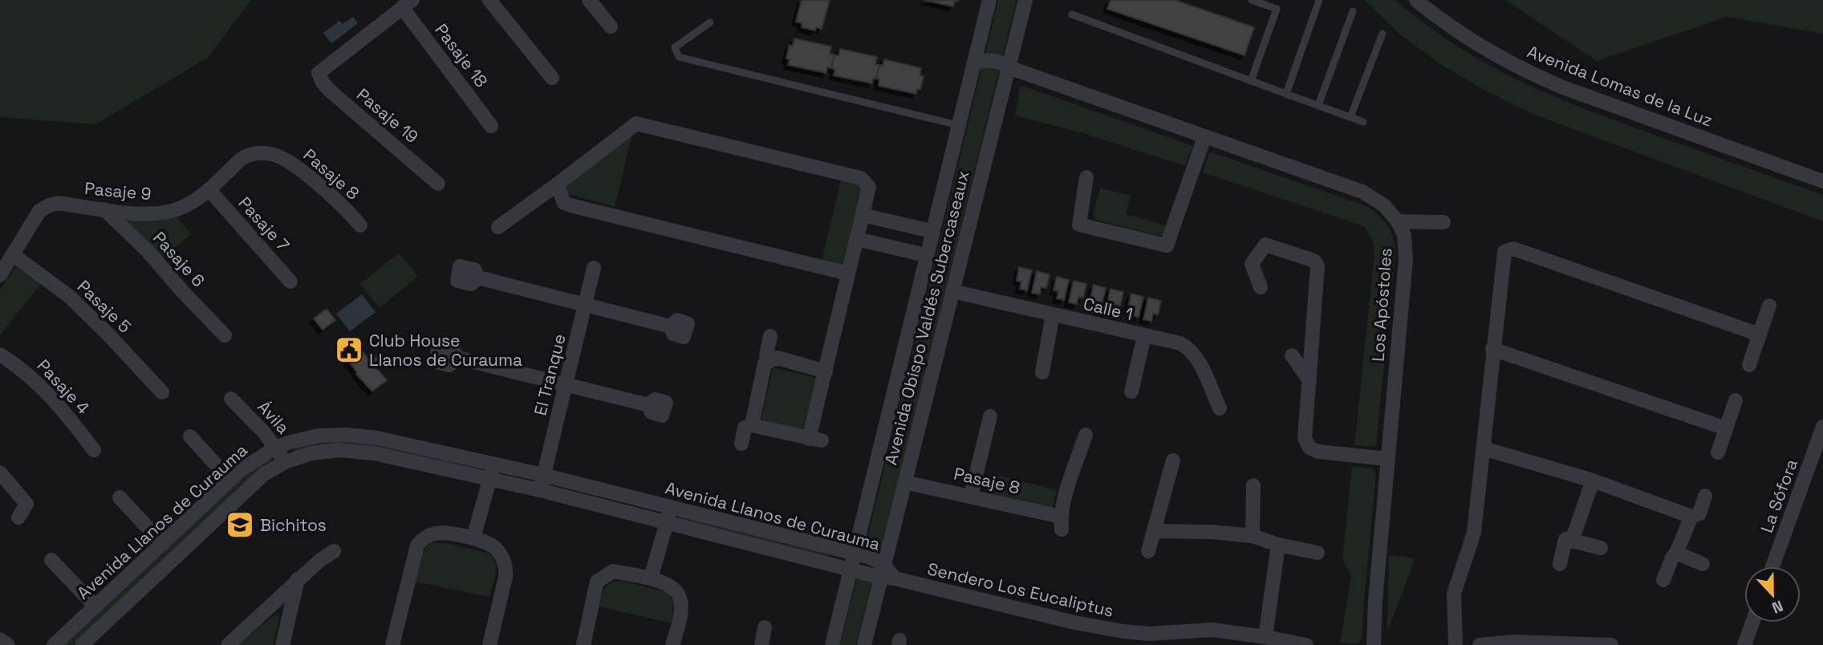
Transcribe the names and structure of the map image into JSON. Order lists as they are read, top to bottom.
{
  "streets": {
    "street": [
      "Pasaje 18",
      "Avenida Lomas de la Luz",
      "Pasaje 19",
      "Pasaje 8",
      "Pasaje 9",
      "Pasaje 7",
      "Pasaje 6",
      "Los Apóstoles",
      "Pasaje 5",
      "Calle 1",
      "Avenida Obispo Valdés Subercaseaux",
      "El Tranque",
      "Pasaje 4",
      "Ávila",
      "La Sófora",
      "Avenida Llanos de Curauma",
      "Sendero Los Eucaliptus"
    ]
  },
  "crossings": [
    ["Pasaje 18", "Pasaje 19"],
    ["Pasaje 8", "Pasaje 9"],
    ["Pasaje 8", "Avenida Obispo Valdés Subercaseaux"],
    ["Pasaje 9", "Pasaje 7"],
    ["Pasaje 9", "Pasaje 6"],
    ["Pasaje 9", "Pasaje 5"],
    ["Calle 1", "Avenida Obispo Valdés Subercaseaux"],
    ["Avenida Obispo Valdés Subercaseaux", "Avenida Llanos de Curauma"],
    ["Avenida Obispo Valdés Subercaseaux", "Sendero Los Eucaliptus"],
    ["El Tranque", "Avenida Llanos de Curauma"],
    ["Ávila", "Avenida Llanos de Curauma"],
    ["Avenida Llanos de Curauma", "Sendero Los Eucaliptus"]
  ],
  "places": {
    "public building": ["Club House Llanos de Curauma"],
    "school or university": ["Bichitos"]
  },
  "north": "bottom"
}
